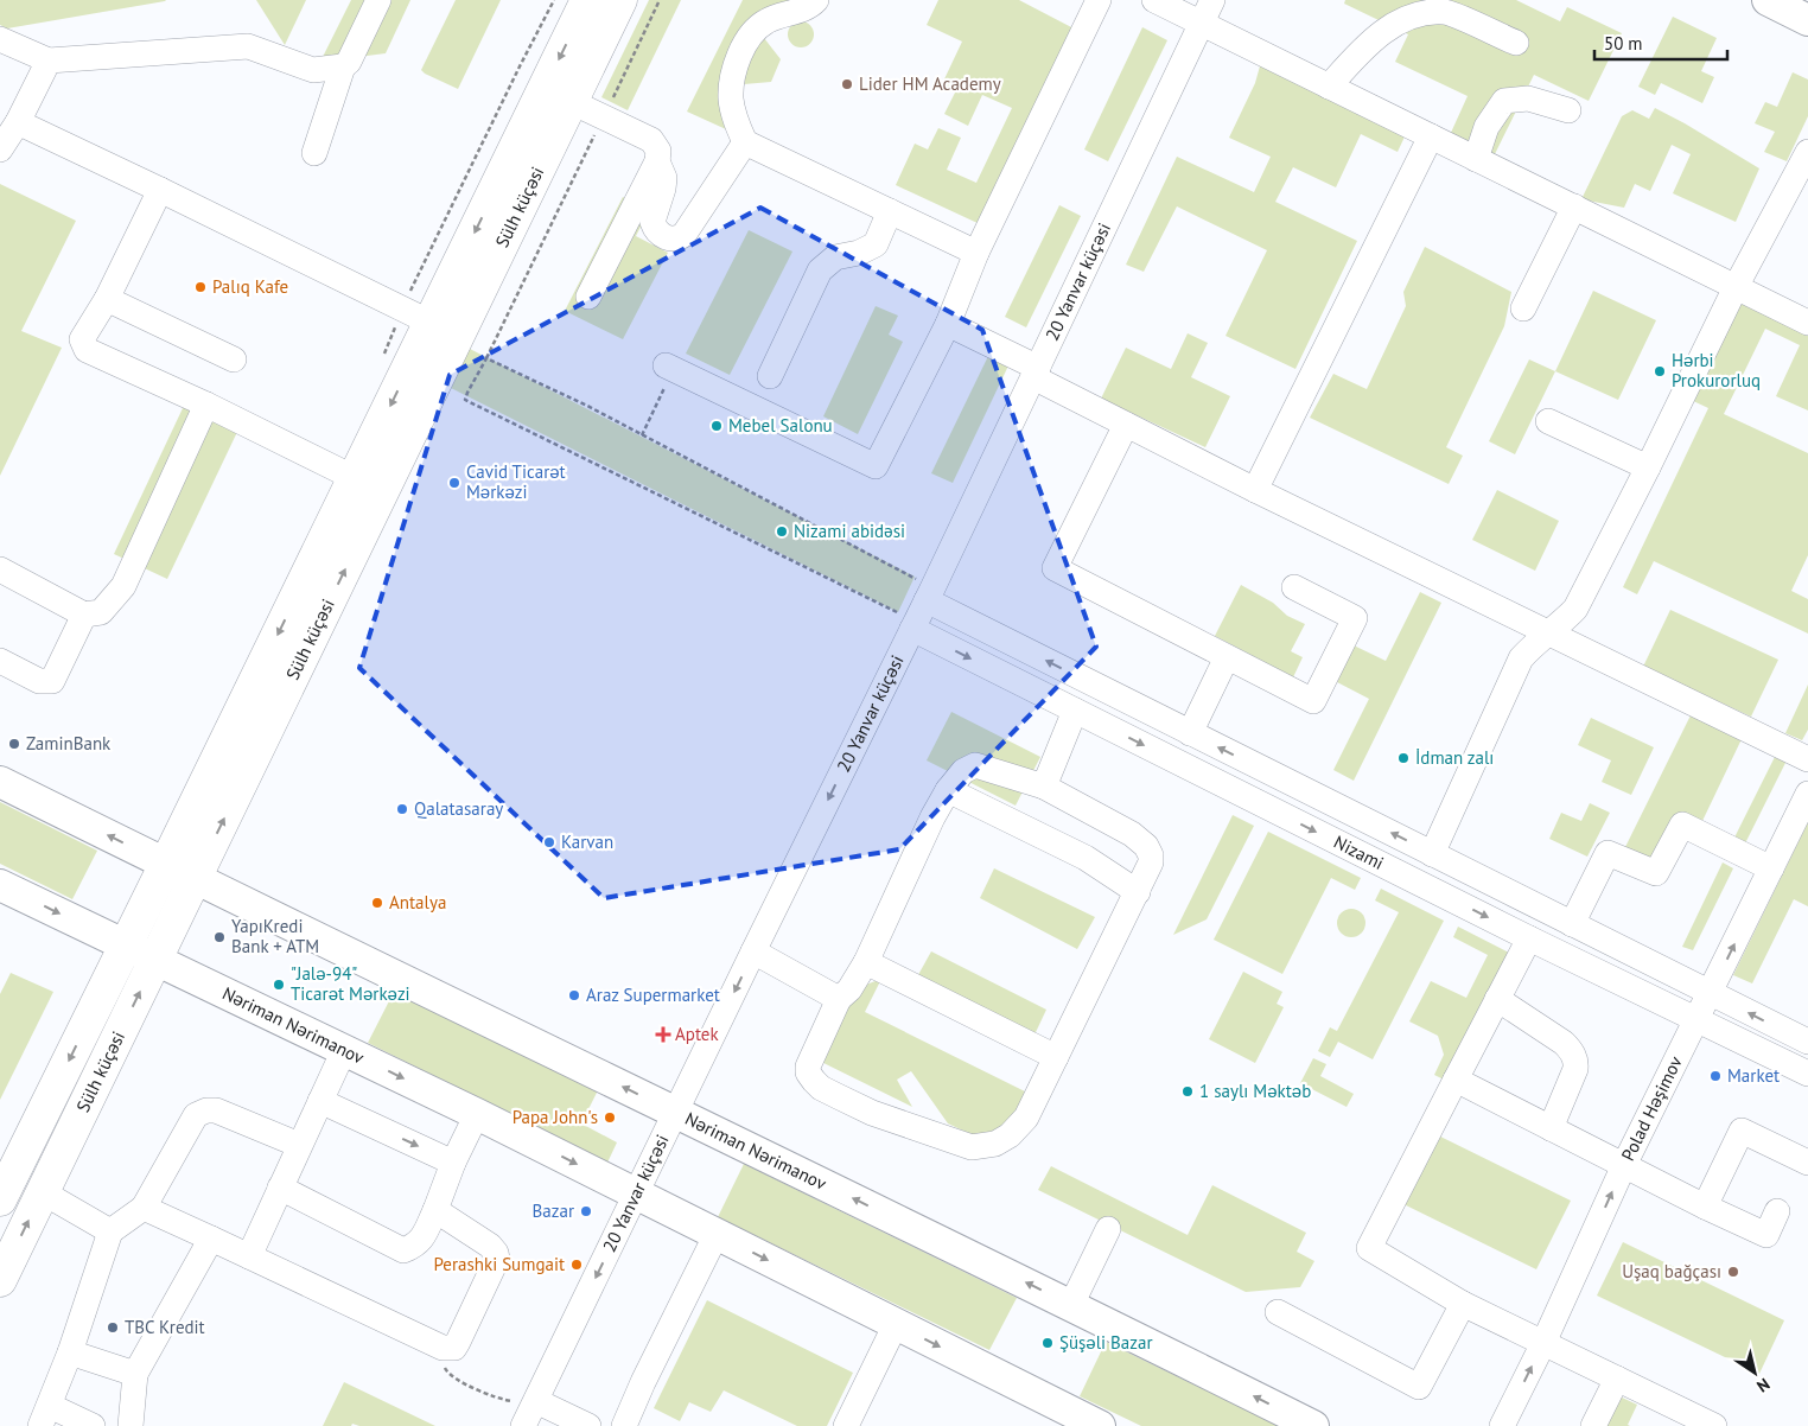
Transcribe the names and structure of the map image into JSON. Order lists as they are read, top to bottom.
{
  "streets": {
    "highway": ["Sülh küçəsi"],
    "main road": ["Nəriman Nərimanov"],
    "street": ["20 Yanvar küçəsi", "Nizami", "Polad Həşimov"]
  },
  "crossings": [
    ["Sülh küçəsi", "Nəriman Nərimanov"],
    ["20 Yanvar küçəsi", "Nizami"],
    ["20 Yanvar küçəsi", "Nəriman Nərimanov"],
    ["Nizami", "Polad Həşimov"]
  ],
  "one_way": ["Polad Həşimov"],
  "places": {
    "other": [
      "Lider HM Academy",
      "Palıq Kafe",
      "Hərbi Prokurorluq",
      "Mebel Salonu",
      "Cavid Ticarət Mərkəzi",
      "Nizami abidәsi",
      "ZaminBank",
      "İdman zalı",
      "Qalatasaray",
      "Karvan",
      "Antalya",
      "YapıKredi Bank + ATM",
      "\"Jalə-94\" Ticarət Mərkəzi",
      "Araz Supermarket",
      "Market",
      "1 saylı Məktəb",
      "Papa John's",
      "Bazar",
      "Perashki Sumgait",
      "Uşaq bağçası",
      "TBC Kredit",
      "Şüşəli Bazar"
    ],
    "health": ["Aptek"]
  },
  "scale_bar": "50 m",
  "north": "bottom right"
}
